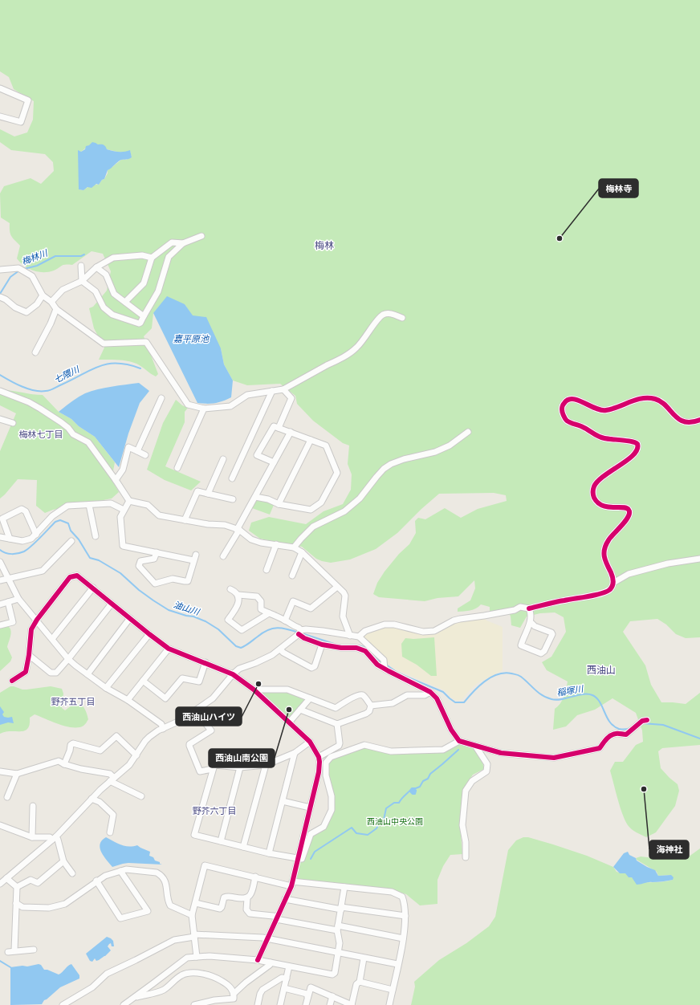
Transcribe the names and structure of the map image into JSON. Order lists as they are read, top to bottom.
{
  "districts": [
    "梅林",
    "梅林七丁目",
    "西油山",
    "野芥五丁目",
    "野芥六丁目"
  ],
  "water": [
    "梅林川",
    "嘉平原池",
    "七隈川",
    "油山川",
    "稲塚川"
  ],
  "parks": ["西油山中央公園"],
  "places": [
    "梅林寺",
    "西油山ハイツ",
    "西油山南公園",
    "海神社"
  ]
}
